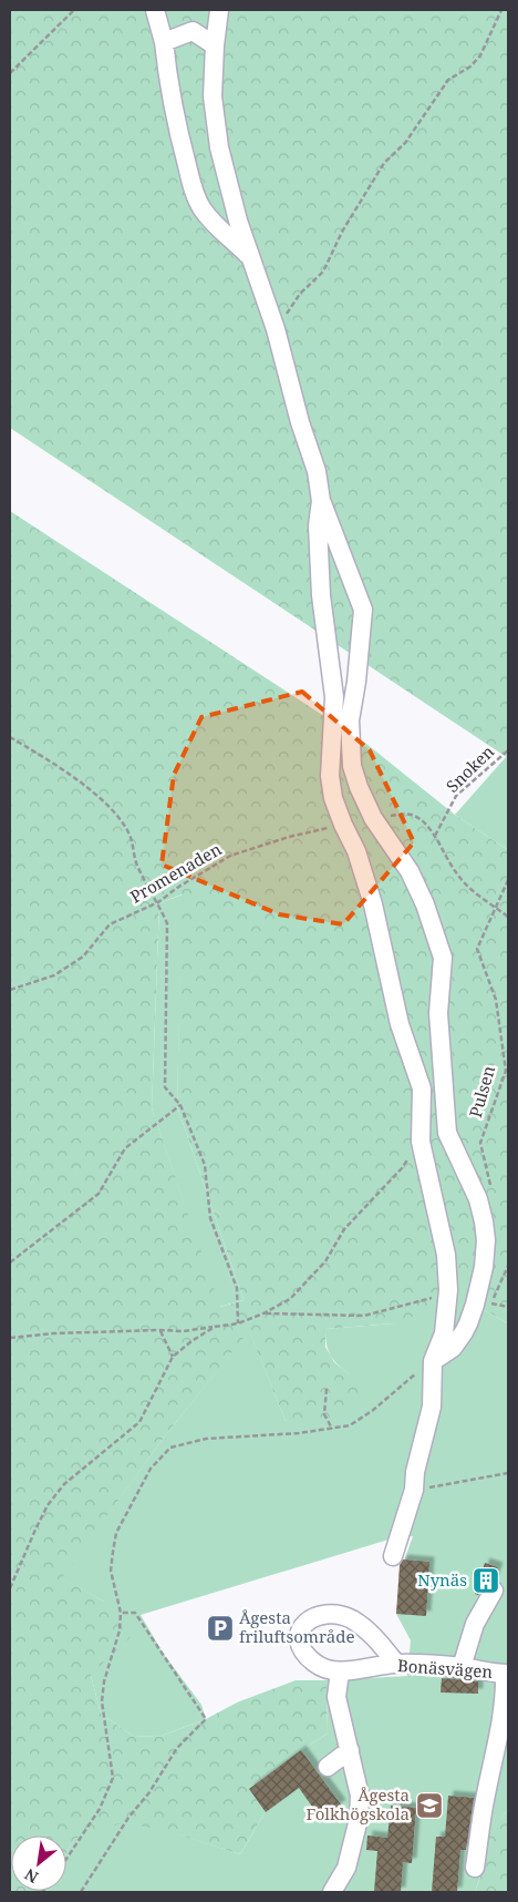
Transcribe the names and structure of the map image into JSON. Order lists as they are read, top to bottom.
{
  "streets": {
    "street": ["Bonäsvägen"],
    "path": ["Snoken", "Promenaden", "Pulsen"]
  },
  "crossings": [
    ["Snoken", "Pulsen"]
  ],
  "places": {
    "building": ["Nynäs"],
    "parking": ["Ågesta friluftsområde"],
    "school or university": ["Ågesta Folkhögskola"]
  },
  "north": "bottom left"
}
